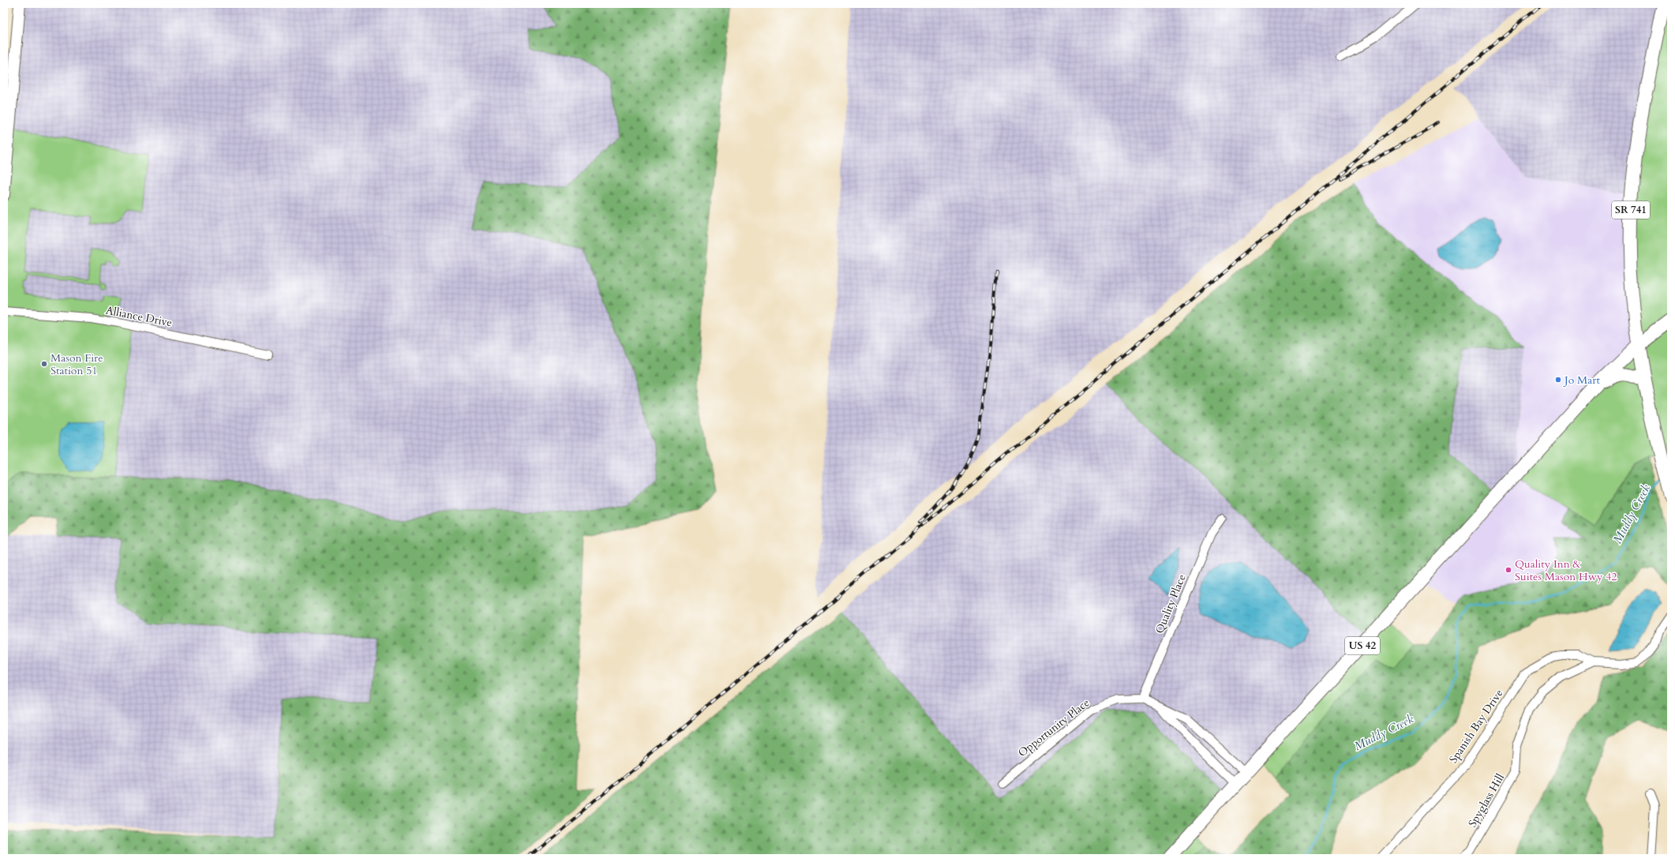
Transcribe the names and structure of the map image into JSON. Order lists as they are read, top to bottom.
{
  "streets": {
    "main road": ["SR 741", "US 42"],
    "street": [
      "Alliance Drive",
      "Quality Place",
      "Spanish Bay Drive",
      "Opportunity Place",
      "Spyglass Hill"
    ]
  },
  "crossings": [
    ["SR 741", "US 42"],
    ["Quality Place", "Opportunity Place"],
    ["US 42", "Opportunity Place"],
    ["Spanish Bay Drive", "Spyglass Hill"]
  ],
  "water": ["Muddy Creek"],
  "places": ["Mason Fire Station 51", "Jo Mart", "Quality Inn & Suites Mason Hwy 42"]
}
